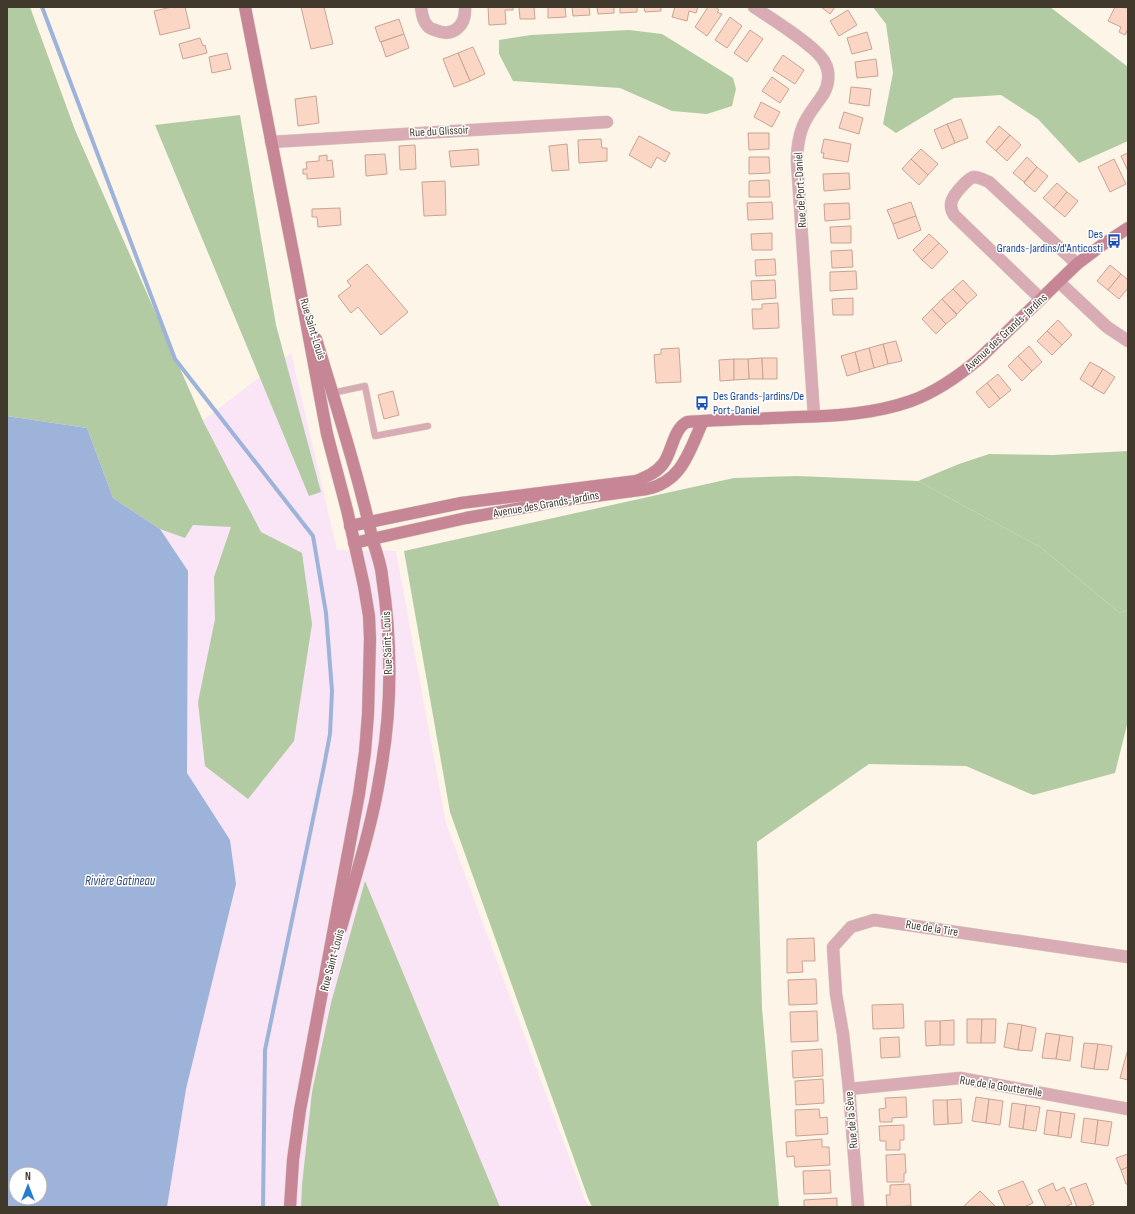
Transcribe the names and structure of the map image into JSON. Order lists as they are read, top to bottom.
{
  "streets": {
    "main road": ["Rue Saint-Louis", "Avenue des Grands-Jardins"],
    "street": [
      "Rue du Glissoir",
      "Rue de Port-Daniel",
      "Rue de la Tire",
      "Rue de la Goutterelle",
      "Rue de la Sève"
    ]
  },
  "crossings": [
    ["Rue du Glissoir", "Rue Saint-Louis"],
    ["Rue de Port-Daniel", "Avenue des Grands-Jardins"],
    ["Rue Saint-Louis", "Avenue des Grands-Jardins"],
    ["Rue de la Tire", "Rue de la Sève"],
    ["Rue de la Goutterelle", "Rue de la Sève"]
  ],
  "water": ["Rivière Gatineau"],
  "places": {
    "bus stop": ["Des Grands-Jardins/d'Anticosti", "Des Grands-Jardins/De Port-Daniel"]
  },
  "north": "top"
}
